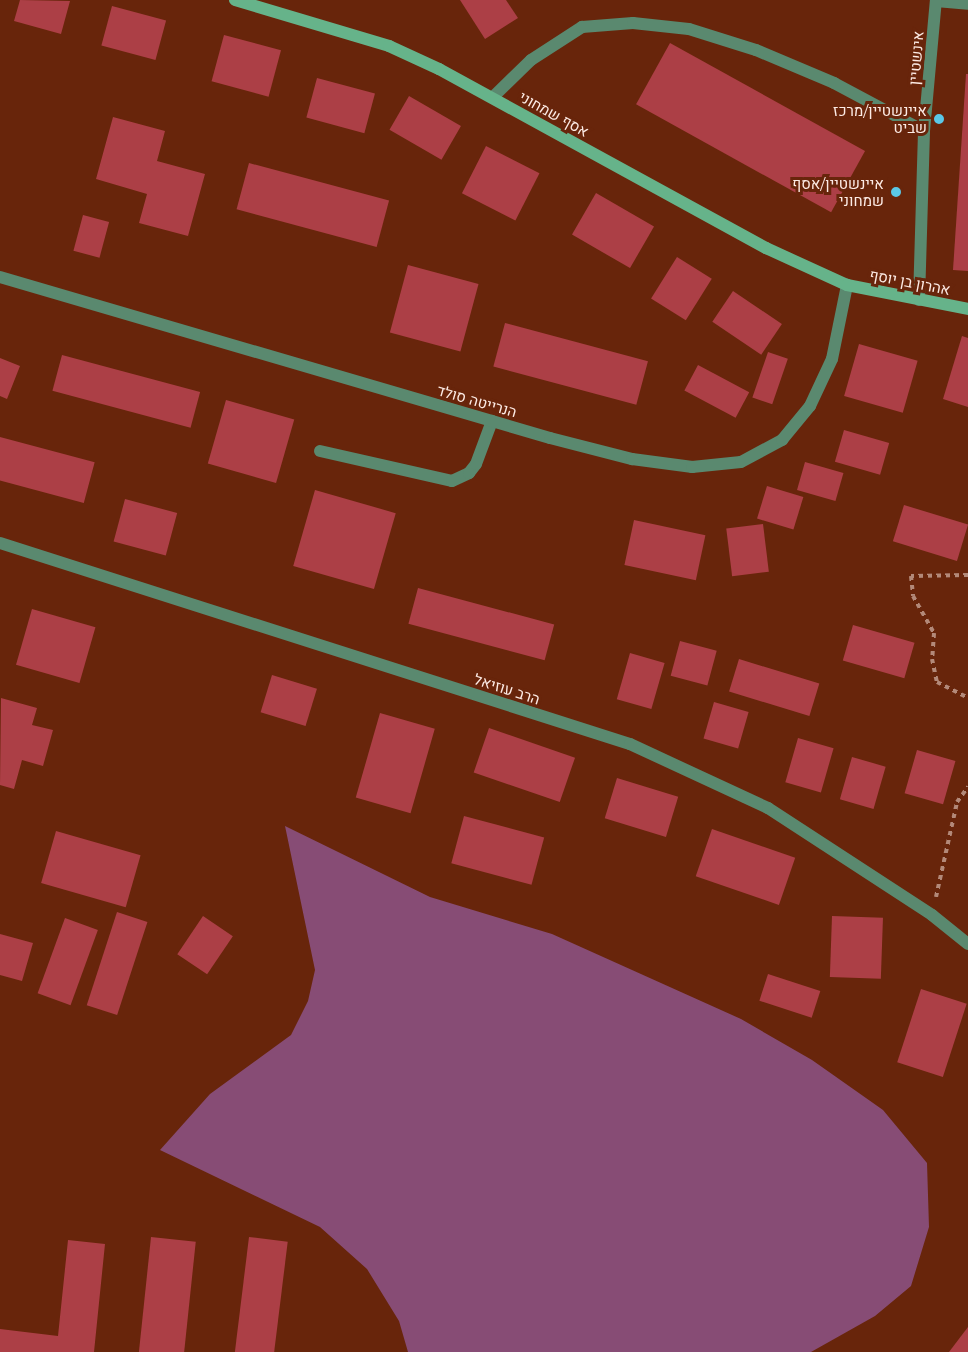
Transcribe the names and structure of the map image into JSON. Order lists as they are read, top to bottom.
{
  "streets": {
    "street": [
      "אינשטיין",
      "אסף שמחוני",
      "אהרון בן יוסף",
      "הנרייטה סולד",
      "הרב עוזיאל"
    ]
  },
  "crossings": [
    ["אינשטיין", "אהרון בן יוסף"],
    ["אסף שמחוני", "אהרון בן יוסף"],
    ["אסף שמחוני", "הנרייטה סולד"],
    ["אהרון בן יוסף", "הנרייטה סולד"]
  ],
  "places": ["איינשטיין/מרכז שביט", "איינשטיין/אסף שמחוני"]
}
